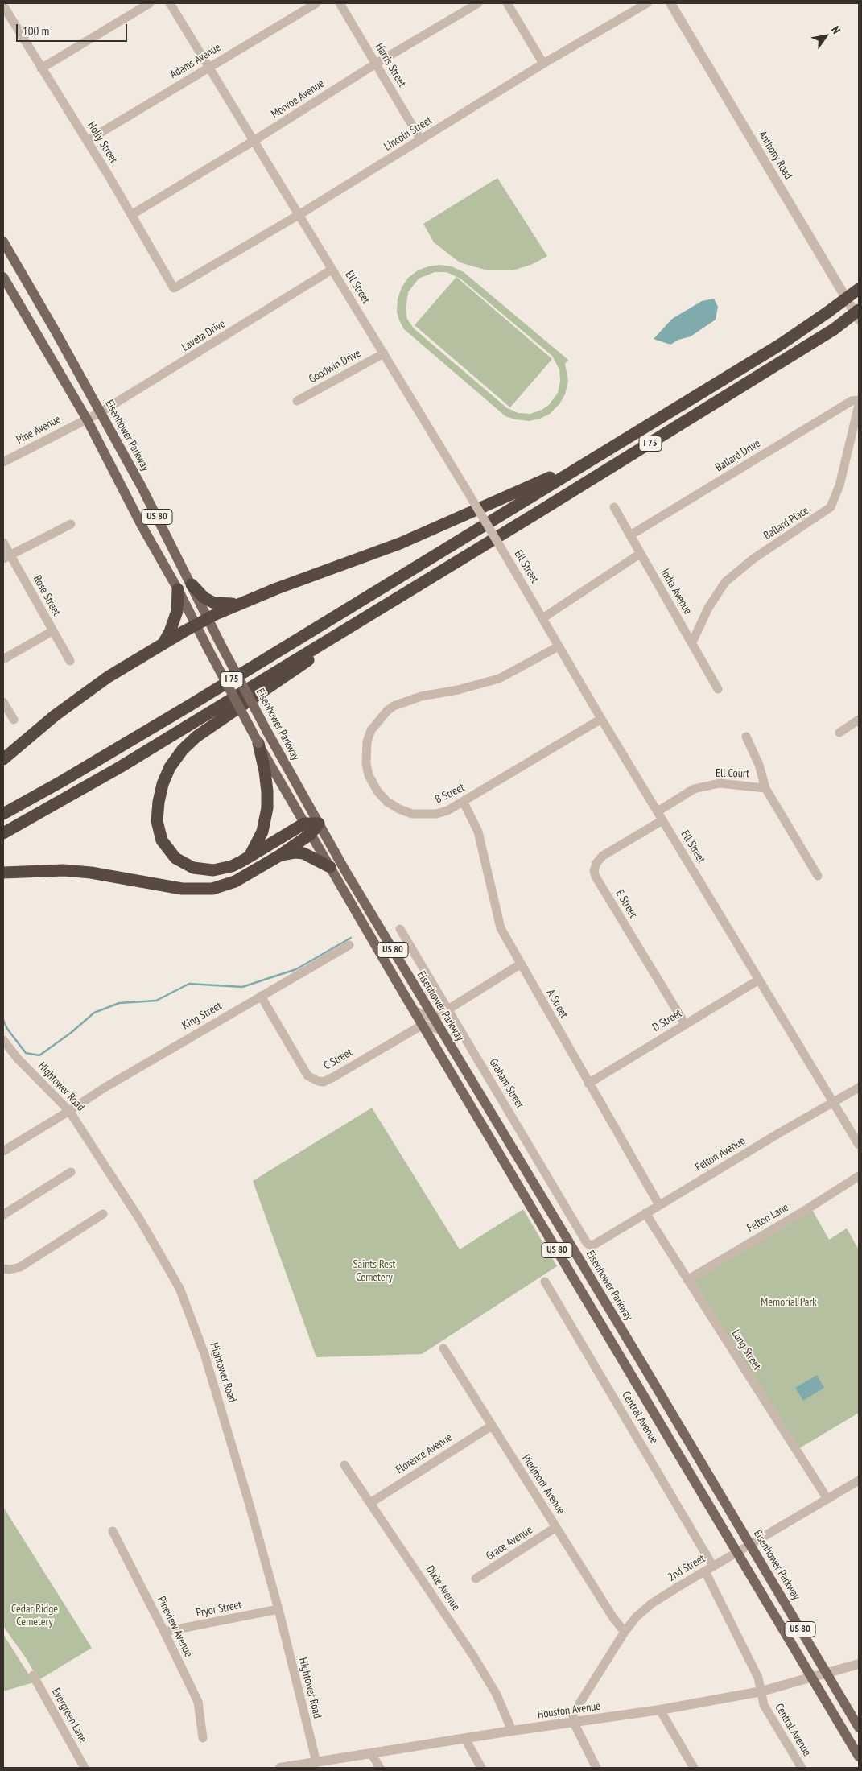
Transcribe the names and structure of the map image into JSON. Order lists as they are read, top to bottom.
{
  "streets": {
    "highway": ["I 75"],
    "main road": ["Eisenhower Parkway", "US 80"],
    "street": [
      "Adams Avenue",
      "Harris Street",
      "Monroe Avenue",
      "Lincoln Street",
      "Holly Street",
      "Anthony Road",
      "Ell Street",
      "Laveta Drive",
      "Goodwin Drive",
      "Pine Avenue",
      "Ballard Drive",
      "Ballard Place",
      "India Avenue",
      "Rose Street",
      "Ell Court",
      "B Street",
      "E Street",
      "A Street",
      "King Street",
      "D Street",
      "C Street",
      "Graham Street",
      "Hightower Road",
      "Felton Avenue",
      "Felton Lane",
      "Long Street",
      "Central Avenue",
      "Florence Avenue",
      "Piedmont Avenue",
      "Grace Avenue",
      "2nd Street",
      "Dixie Avenue",
      "Pryor Street",
      "Pineview Avenue",
      "Houston Avenue",
      "Evergreen Lane"
    ]
  },
  "crossings": [
    ["Adams Avenue", "Holly Street"],
    ["Adams Avenue", "Ell Street"],
    ["Harris Street", "Monroe Avenue"],
    ["Harris Street", "Lincoln Street"],
    ["Monroe Avenue", "Holly Street"],
    ["Monroe Avenue", "Ell Street"],
    ["Lincoln Street", "Holly Street"],
    ["Lincoln Street", "Ell Street"],
    ["Ell Street", "Laveta Drive"],
    ["Ell Street", "Goodwin Drive"],
    ["Ell Street", "Ell Court"],
    ["Ell Street", "B Street"],
    ["Ell Street", "E Street"],
    ["Ell Street", "D Street"],
    ["Ell Street", "Felton Avenue"],
    ["Laveta Drive", "Pine Avenue"],
    ["Laveta Drive", "Eisenhower Parkway"],
    ["Laveta Drive", "US 80"],
    ["Pine Avenue", "US 80"],
    ["Eisenhower Parkway", "2nd Street"],
    ["Eisenhower Parkway", "Houston Avenue"],
    ["Ballard Drive", "India Avenue"],
    ["US 80", "C Street"],
    ["US 80", "2nd Street"],
    ["US 80", "Houston Avenue"],
    ["Ballard Place", "India Avenue"],
    ["B Street", "A Street"],
    ["E Street", "D Street"],
    ["A Street", "D Street"],
    ["A Street", "Felton Avenue"],
    ["King Street", "C Street"],
    ["King Street", "Hightower Road"],
    ["Graham Street", "Felton Avenue"],
    ["Hightower Road", "Pryor Street"],
    ["Hightower Road", "Houston Avenue"],
    ["Felton Avenue", "Long Street"],
    ["Felton Lane", "Long Street"],
    ["Long Street", "2nd Street"],
    ["Central Avenue", "2nd Street"],
    ["Central Avenue", "Houston Avenue"],
    ["Florence Avenue", "Piedmont Avenue"],
    ["Florence Avenue", "Dixie Avenue"],
    ["Piedmont Avenue", "Grace Avenue"],
    ["Piedmont Avenue", "2nd Street"],
    ["2nd Street", "Houston Avenue"],
    ["Dixie Avenue", "Houston Avenue"],
    ["Pryor Street", "Pineview Avenue"]
  ],
  "parks": ["Saints Rest Cemetery", "Memorial Park", "Cedar Ridge Cemetery"],
  "scale_bar": "100 m",
  "north": "top right"
}
